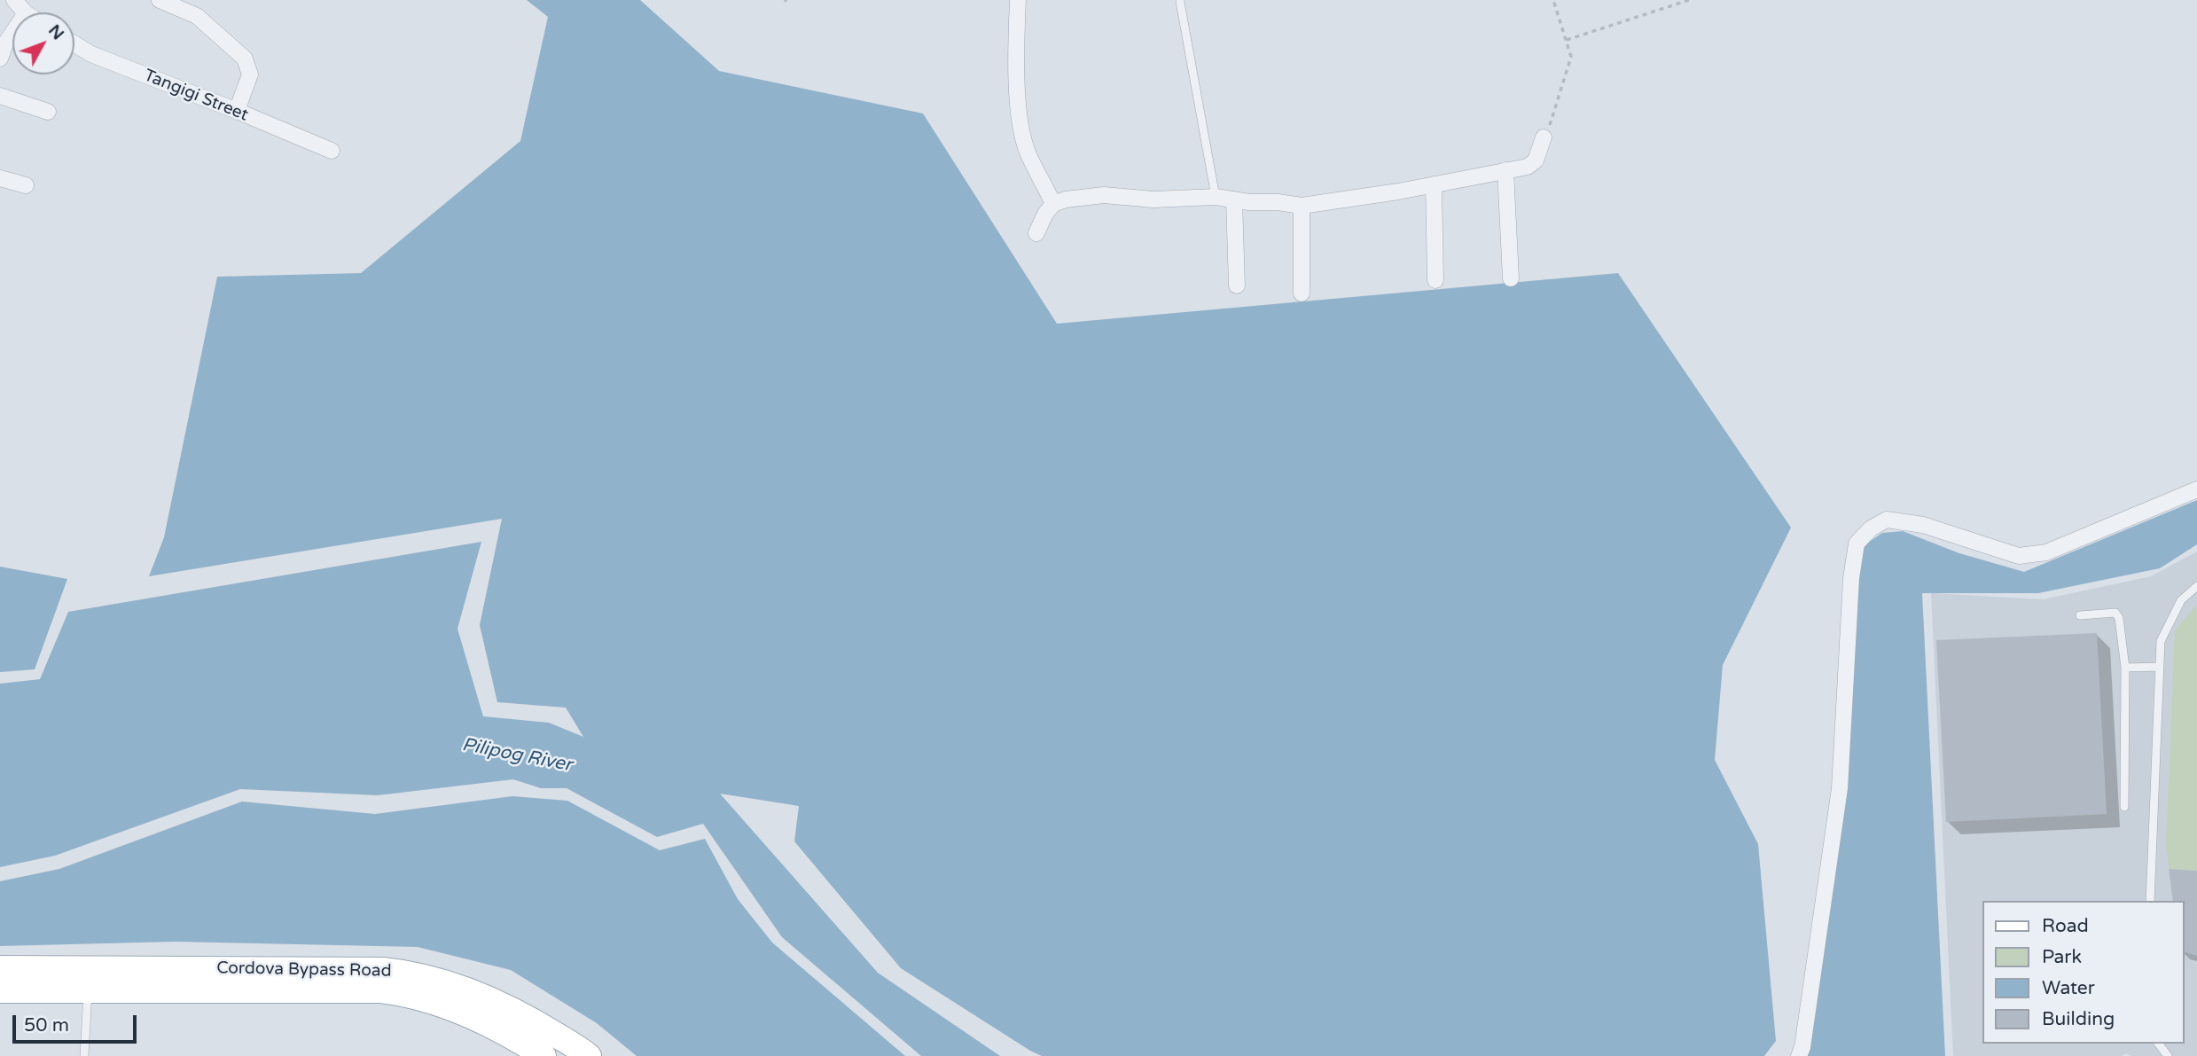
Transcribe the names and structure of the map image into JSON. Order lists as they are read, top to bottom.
{
  "streets": {
    "main road": ["Cordova Bypass Road"],
    "street": ["Tangigi Street"]
  },
  "water": ["Pilipog River"],
  "legend": [
    "Road",
    "Park",
    "Water",
    "Building"
  ],
  "scale_bar": "50 m",
  "north": "top right"
}
